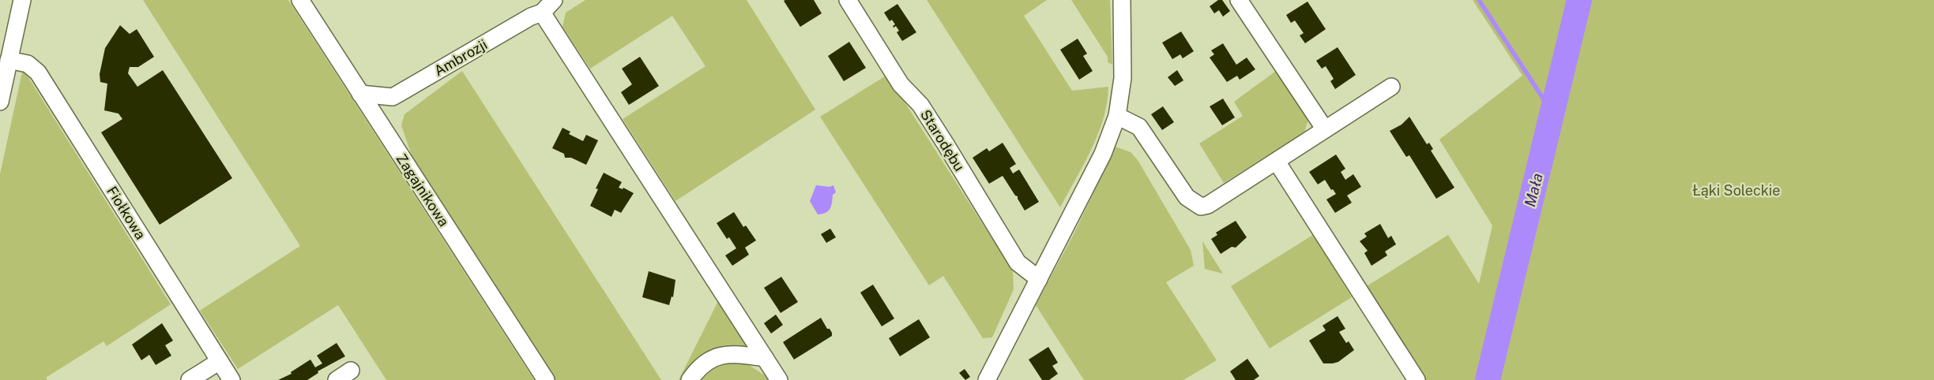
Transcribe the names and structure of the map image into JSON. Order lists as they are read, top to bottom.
{
  "streets": {
    "street": [
      "Ambrozji",
      "Starodębu",
      "Zagajnikowa",
      "Fiołkowa"
    ]
  },
  "crossings": [
    ["Ambrozji", "Zagajnikowa"]
  ],
  "water": ["Mała"],
  "parks": ["Łąki Soleckie"]
}
